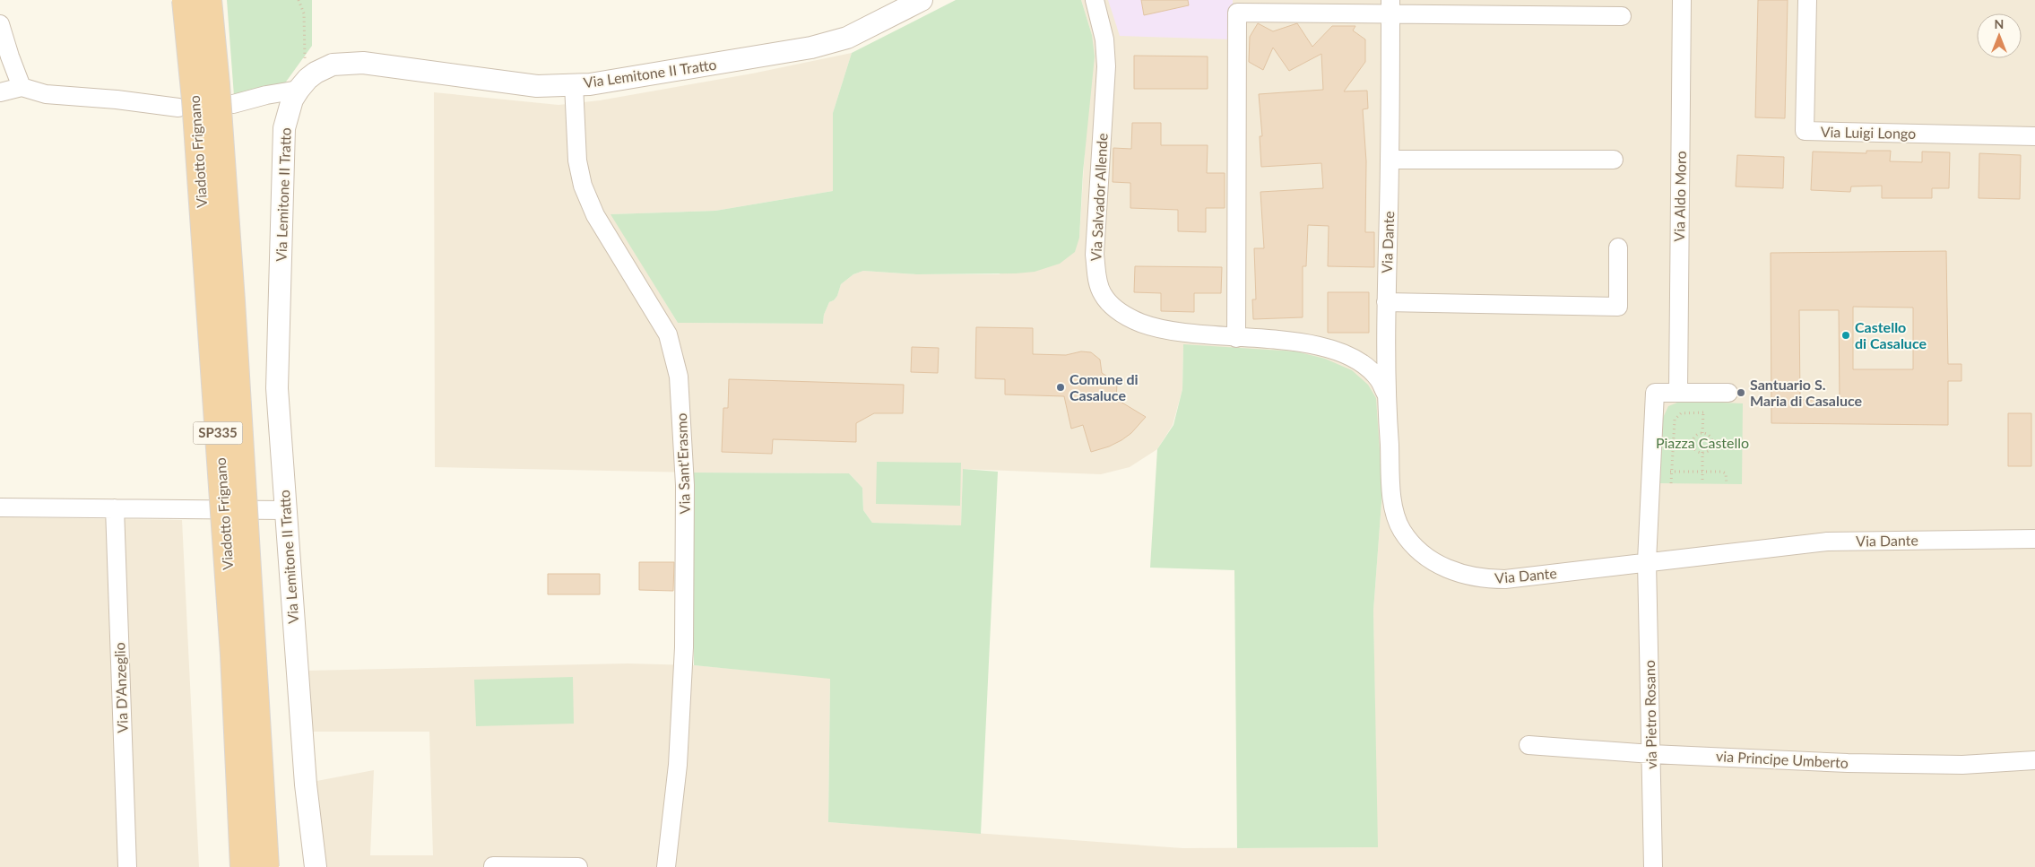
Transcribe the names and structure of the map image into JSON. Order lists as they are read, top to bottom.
{
  "streets": {
    "highway": ["Viadotto Frignano", "SP335"],
    "street": [
      "Via Lemitone II Tratto",
      "Via Luigi Longo",
      "Via Aldo Moro",
      "Via Salvador Allende",
      "Via Dante",
      "Via Sant'Erasmo",
      "Via D'Anzeglio",
      "via Pietro Rosano",
      "via Principe Umberto"
    ]
  },
  "crossings": [
    ["Via Lemitone II Tratto", "Via Sant'Erasmo"],
    ["Via Salvador Allende", "Via Dante"],
    ["Via Dante", "via Pietro Rosano"],
    ["via Pietro Rosano", "via Principe Umberto"]
  ],
  "parks": ["Piazza Castello"],
  "places": ["Castello di Casaluce", "Comune di Casaluce", "Santuario S. Maria di Casaluce"],
  "north": "top"
}
